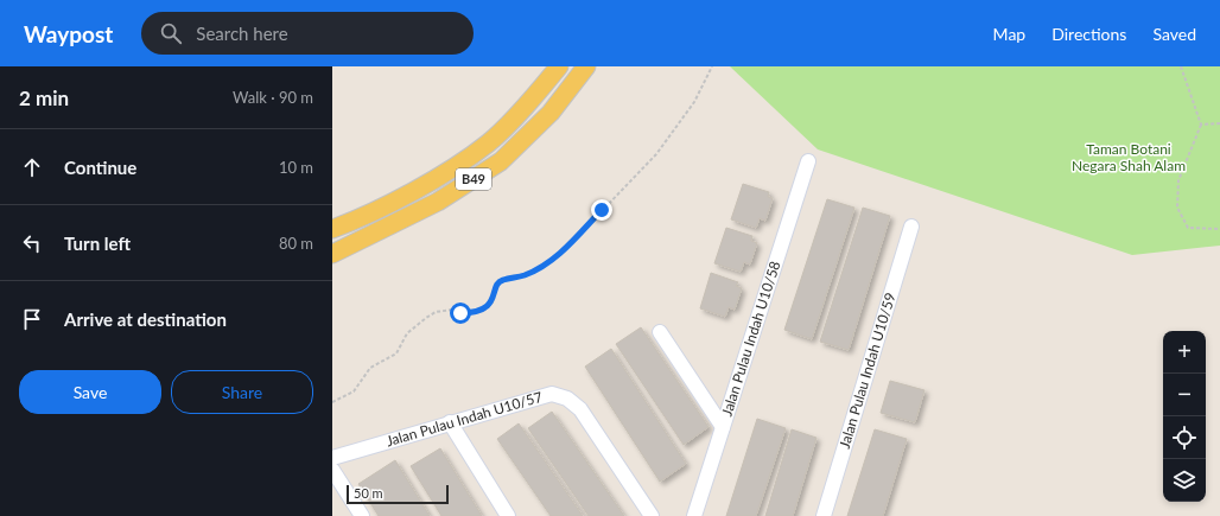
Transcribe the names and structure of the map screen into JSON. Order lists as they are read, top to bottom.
{
  "streets": {
    "main road": ["B49"],
    "street": ["Jalan Pulau Indah U10/58", "Jalan Pulau Indah U10/59", "Jalan Pulau Indah U10/57"]
  },
  "parks": ["Taman Botani Negara Shah Alam"],
  "scale_bar": "50 m",
  "page": {
    "header": "Waypost",
    "search": "Search here",
    "nav": ["Map", "Directions", "Saved"],
    "heading": ["2 min", "Walk · 90 m"],
    "list": [
      ["Continue", "10 m"],
      ["Turn left", "80 m"],
      "Arrive at destination"
    ],
    "map_buttons": ["+", "−"],
    "buttons": ["Save", "Share"],
    "scale": "50 m"
  }
}
